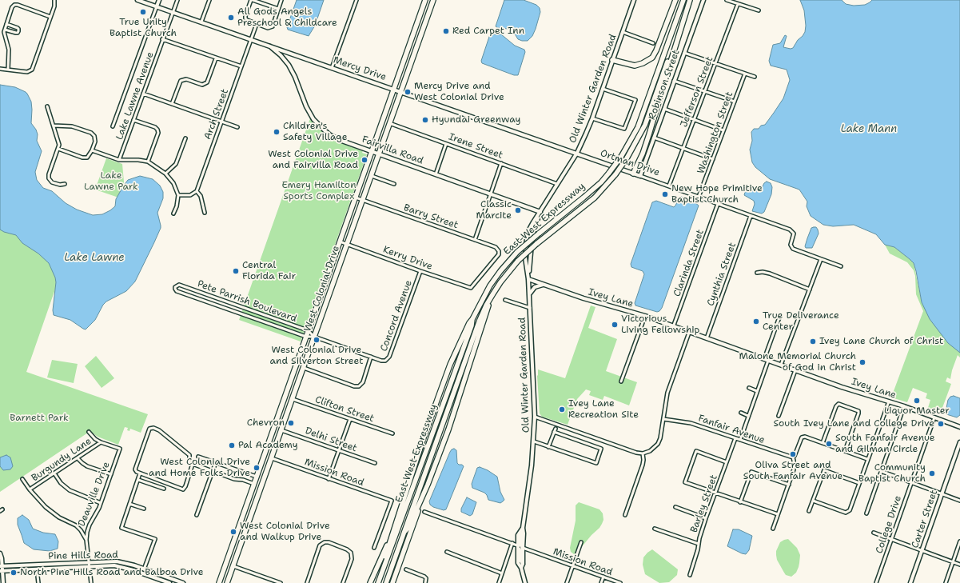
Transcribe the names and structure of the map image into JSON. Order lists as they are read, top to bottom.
{
  "streets": {
    "highway": ["East-West Expressway", "West Colonial Drive"],
    "street": [
      "Mercy Drive",
      "Robinson Street",
      "Old Winter Garden Road",
      "Jefferson Street",
      "Lake Lawne Avenue",
      "Arch Street",
      "Washington Street",
      "Irene Street",
      "Fairvilla Road",
      "Ortman Drive",
      "Barry Street",
      "Kerry Drive",
      "Clarinda Street",
      "Cynthia Street",
      "Ivey Lane",
      "Pete Parrish Boulevard",
      "Concord Avenue",
      "Clifton Street",
      "Fanfair Avenue",
      "Delhi Street",
      "Burgundy Lane",
      "Mission Road",
      "Deauville Drive",
      "Barley Street",
      "Carter Street",
      "College Drive",
      "Pine Hills Road"
    ]
  },
  "crossings": [
    ["Mercy Drive", "Old Winter Garden Road"],
    ["Mercy Drive", "Lake Lawne Avenue"],
    ["Mercy Drive", "Arch Street"],
    ["Mercy Drive", "Fairvilla Road"],
    ["Mercy Drive", "Ortman Drive"],
    ["Mercy Drive", "West Colonial Drive"],
    ["Robinson Street", "Ortman Drive"],
    ["Old Winter Garden Road", "Irene Street"],
    ["Old Winter Garden Road", "Fairvilla Road"],
    ["Old Winter Garden Road", "Ortman Drive"],
    ["Old Winter Garden Road", "Ivey Lane"],
    ["Old Winter Garden Road", "Mission Road"],
    ["Jefferson Street", "Ortman Drive"],
    ["Washington Street", "Ortman Drive"],
    ["Irene Street", "West Colonial Drive"],
    ["Fairvilla Road", "West Colonial Drive"],
    ["Ortman Drive", "Clarinda Street"],
    ["Ortman Drive", "Cynthia Street"],
    ["Barry Street", "Kerry Drive"],
    ["Barry Street", "West Colonial Drive"],
    ["Kerry Drive", "West Colonial Drive"],
    ["Kerry Drive", "Concord Avenue"],
    ["Clarinda Street", "Ivey Lane"],
    ["Cynthia Street", "Ivey Lane"],
    ["West Colonial Drive", "Pete Parrish Boulevard"],
    ["West Colonial Drive", "Concord Avenue"],
    ["West Colonial Drive", "Clifton Street"],
    ["West Colonial Drive", "Delhi Street"],
    ["West Colonial Drive", "Mission Road"],
    ["Ivey Lane", "College Drive"],
    ["Fanfair Avenue", "Barley Street"],
    ["Burgundy Lane", "Deauville Drive"],
    ["Deauville Drive", "Pine Hills Road"]
  ],
  "water": ["Lake Mann", "Lake Lawne"],
  "parks": ["Lake Lawne Park", "Emery Hamilton Sports Complex", "Barnett Park"],
  "places": [
    "True Unity Baptist Church",
    "All Gods Angels Preschool & Childcare",
    "Red Carpet Inn",
    "Mercy Drive and West Colonial Drive",
    "Hyundai Greenway",
    "Children's Safety Village",
    "West Colonial Drive and Fairvilla Road",
    "New Hope Primitive Baptist Church",
    "Classic Marcite",
    "Central Florida Fair",
    "True Deliverance Center",
    "Victorious Living Fellowship",
    "West Colonial Drive and Silverton Street",
    "Ivey Lane Church of Christ",
    "Malone Memorial Church of God in Christ",
    "Liquor Master",
    "Ivey Lane Recreation Site",
    "Chevron",
    "South Ivey Lane and College Drive",
    "South Fanfair Avenue and Gilman Circle",
    "Pal Academy",
    "Oliva Street and South Fanfair Avenue",
    "West Colonial Drive and Home Folks Drive",
    "Community Baptist Church",
    "West Colonial Drive and Walkup Drive",
    "North Pine Hills Road and Balboa Drive"
  ]
}
